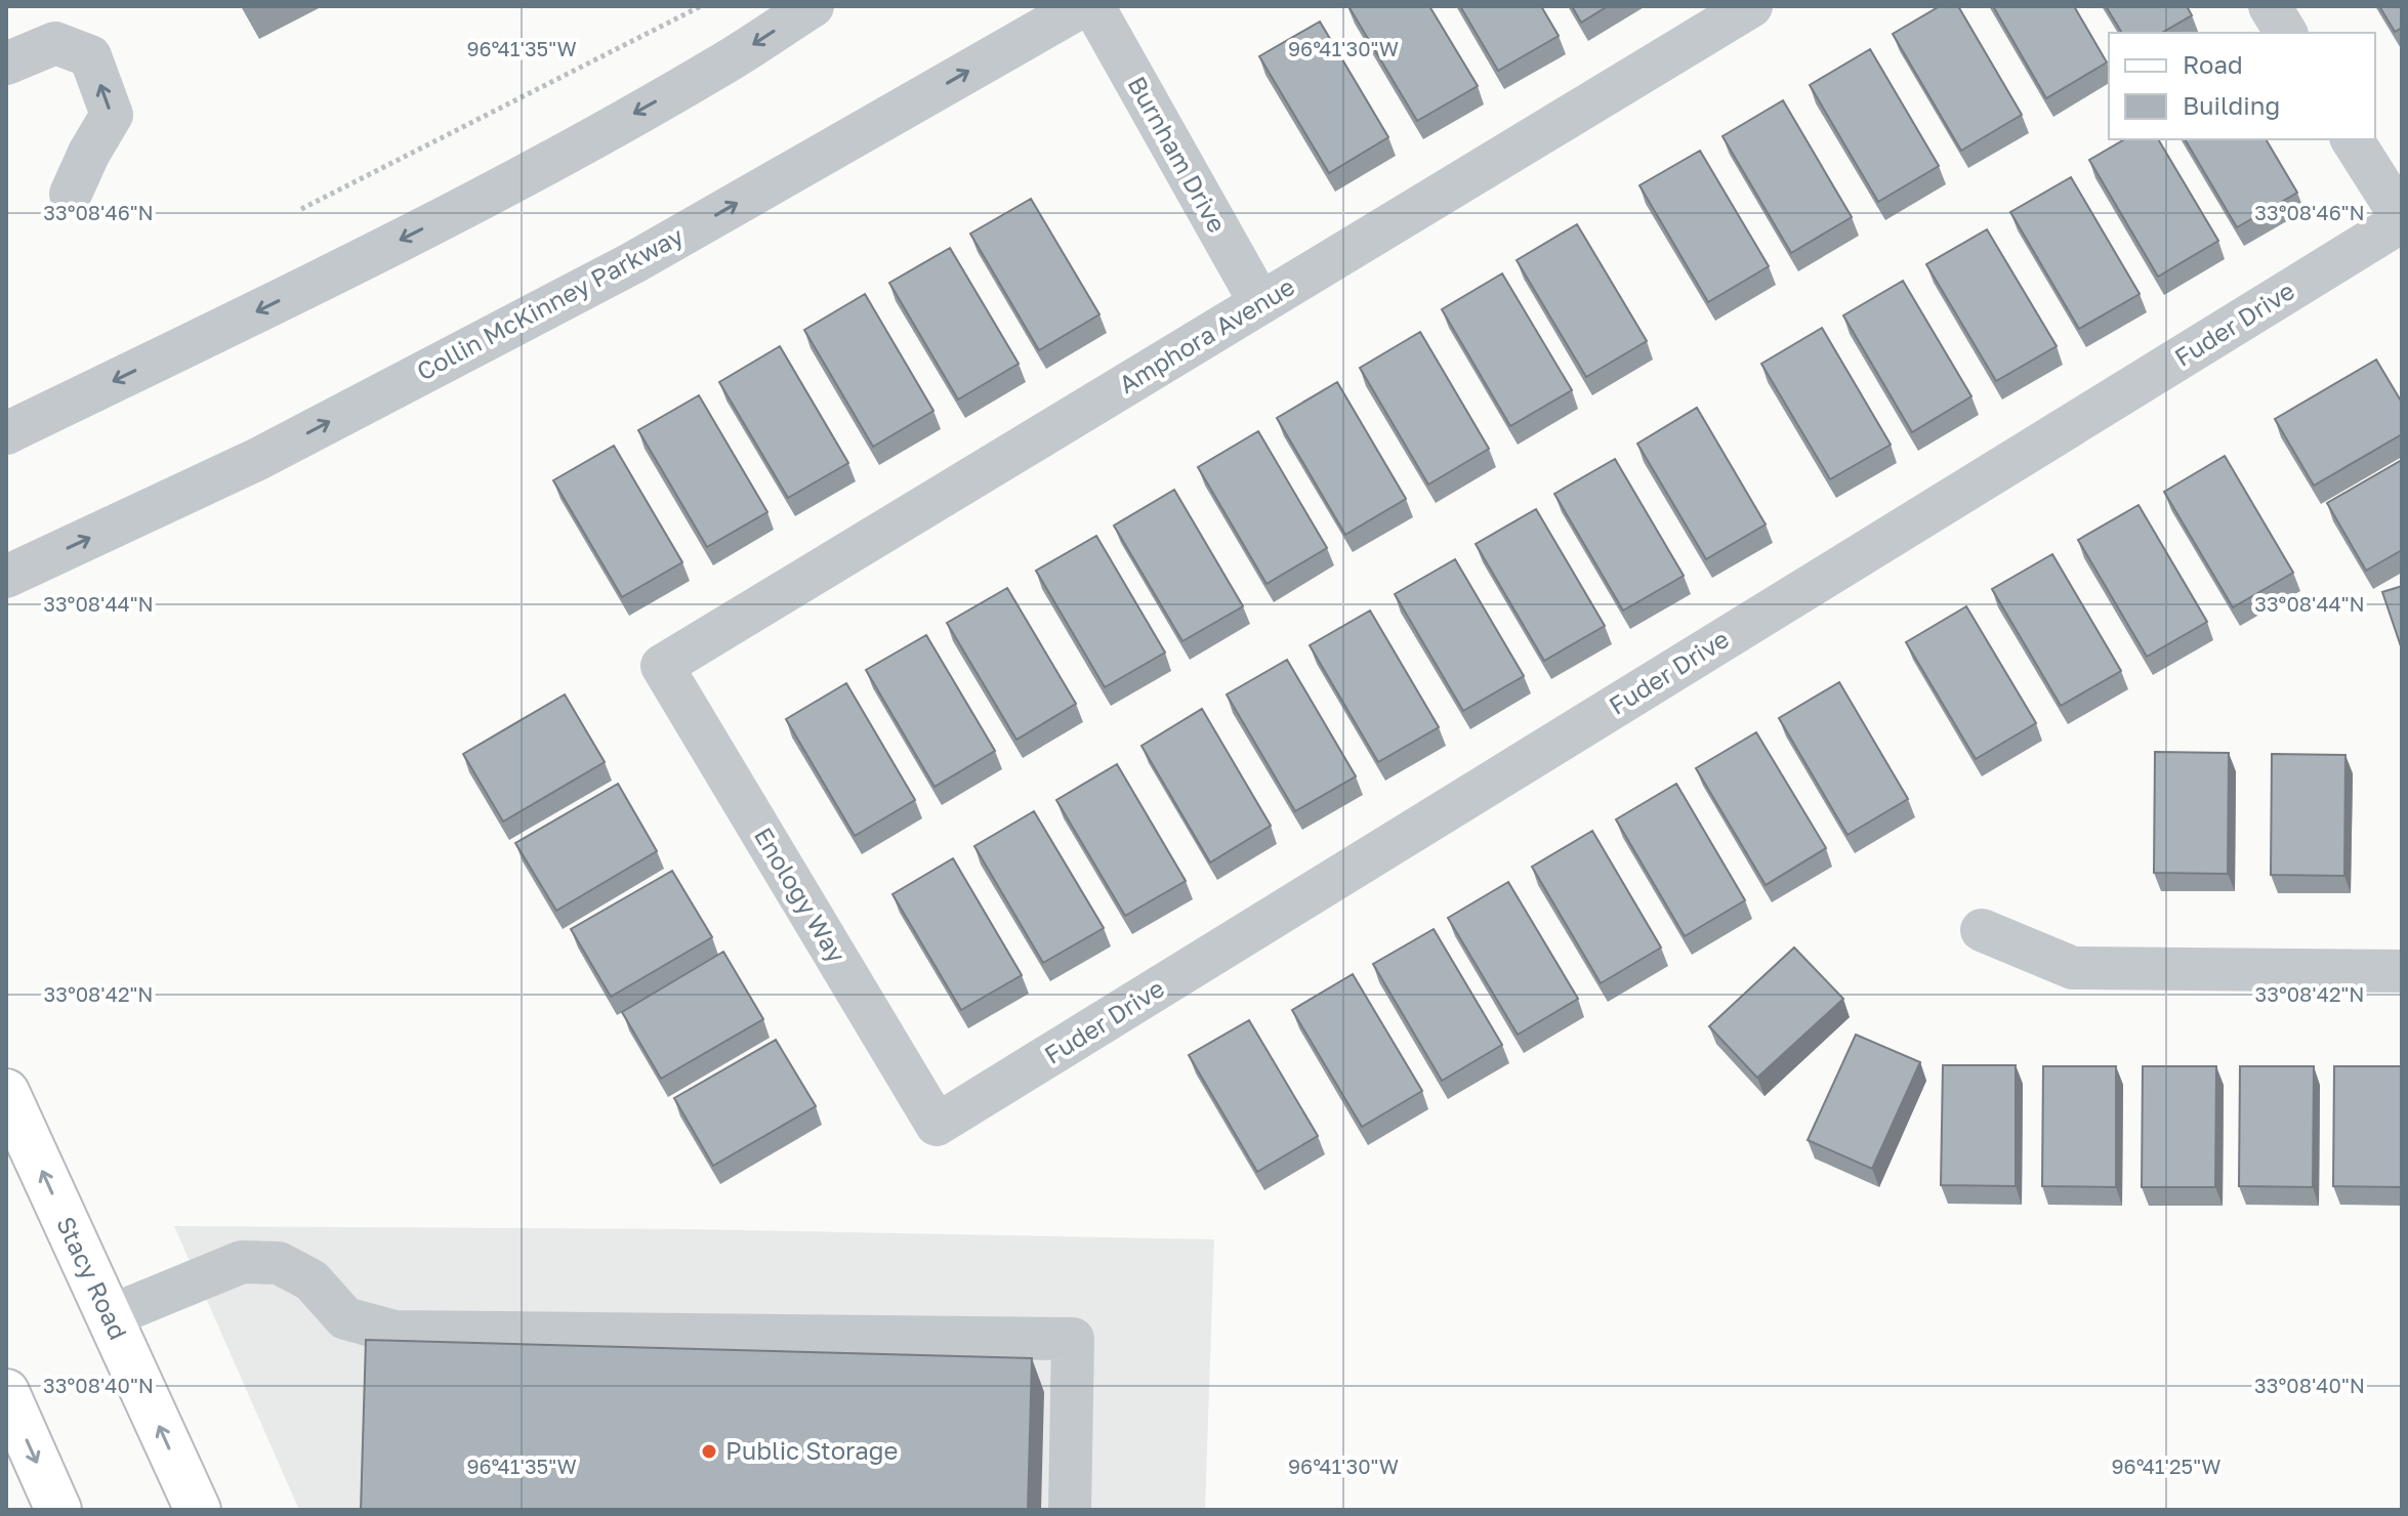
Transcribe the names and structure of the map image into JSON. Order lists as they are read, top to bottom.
{
  "streets": {
    "main road": ["Stacy Road"],
    "street": [
      "Burnham Drive",
      "Collin McKinney Parkway",
      "Fuder Drive",
      "Amphora Avenue",
      "Enology Way"
    ]
  },
  "crossings": [
    ["Burnham Drive", "Amphora Avenue"],
    ["Fuder Drive", "Enology Way"],
    ["Amphora Avenue", "Enology Way"]
  ],
  "one_way": ["Stacy Road"],
  "places": ["Public Storage"],
  "legend": ["Road", "Building"],
  "coordinates": [
    "96°41'35\"W",
    "96°41'30\"W",
    "33°08'46\"N",
    "33°08'44\"N",
    "33°08'42\"N",
    "33°08'40\"N",
    "96°41'25\"W"
  ]
}
